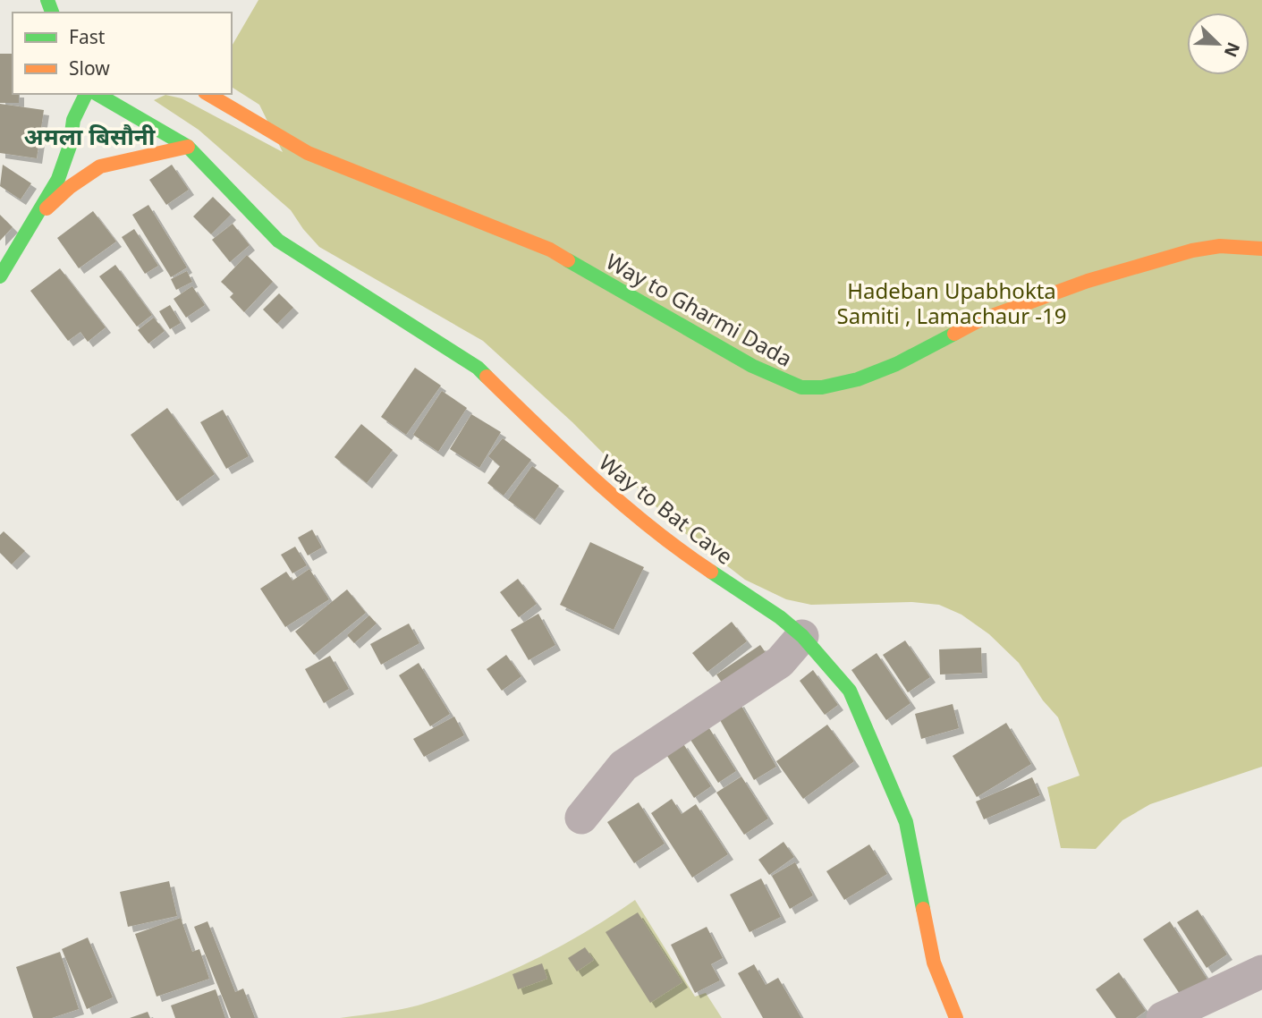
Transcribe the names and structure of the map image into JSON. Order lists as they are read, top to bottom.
{
  "streets": {
    "main road": ["Way to Gharmi Dada", "Way to Bat Cave"]
  },
  "districts": ["अमला बिसौनी"],
  "parks": ["Hadeban Upabhokta Samiti , Lamachaur -19"],
  "legend": ["Fast", "Slow"],
  "north": "bottom right"
}
